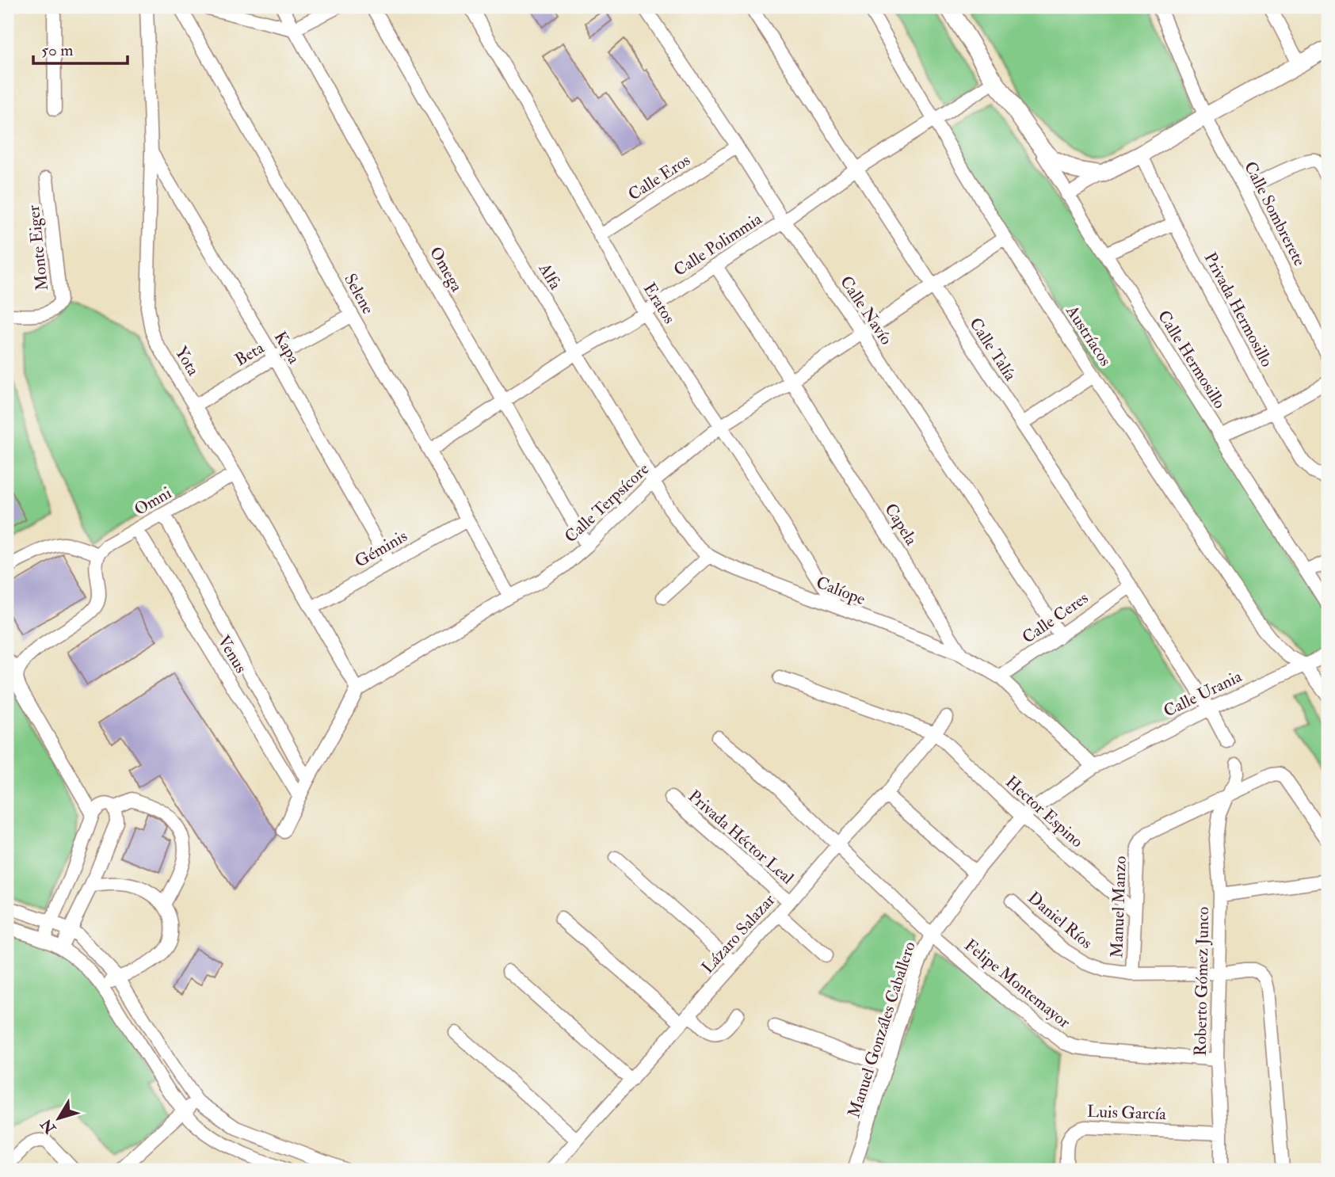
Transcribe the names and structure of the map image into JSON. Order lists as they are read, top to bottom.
{
  "streets": {
    "street": [
      "Calle Eros",
      "Calle Sombrerete",
      "Calle Polimmia",
      "Monte Eiger",
      "Omega",
      "Alfa",
      "Selene",
      "Eratos",
      "Privada Hermosillo",
      "Calle Navío",
      "Austríacos",
      "Kapa",
      "Calle Talía",
      "Beta",
      "Calle Hermosillo",
      "Yota",
      "Omni",
      "Calle Terpsícore",
      "Capela",
      "Géminis",
      "Calíope",
      "Calle Ceres",
      "Venus",
      "Calle Urania",
      "Hector Espino",
      "Privada Héctor Leal",
      "Manuel Manzo",
      "Daniel Ríos",
      "Lázaro Salazar",
      "Roberto Gómez Junco",
      "Felipe Montemayor",
      "Manuel Gonzáles Caballero",
      "Luis García"
    ]
  },
  "crossings": [
    ["Calle Eros", "Eratos"],
    ["Calle Eros", "Calle Navío"],
    ["Calle Polimmia", "Omega"],
    ["Calle Polimmia", "Alfa"],
    ["Calle Polimmia", "Selene"],
    ["Calle Polimmia", "Eratos"],
    ["Calle Polimmia", "Calle Navío"],
    ["Calle Polimmia", "Austríacos"],
    ["Calle Polimmia", "Calle Talía"],
    ["Calle Polimmia", "Capela"],
    ["Omega", "Calle Terpsícore"],
    ["Alfa", "Calle Terpsícore"],
    ["Alfa", "Calíope"],
    ["Selene", "Beta"],
    ["Selene", "Calle Terpsícore"],
    ["Selene", "Géminis"],
    ["Eratos", "Calle Terpsícore"],
    ["Eratos", "Calíope"],
    ["Calle Navío", "Calle Terpsícore"],
    ["Calle Navío", "Calle Ceres"],
    ["Austríacos", "Calle Terpsícore"],
    ["Austríacos", "Calle Urania"],
    ["Kapa", "Beta"],
    ["Kapa", "Yota"],
    ["Kapa", "Géminis"],
    ["Calle Talía", "Calle Terpsícore"],
    ["Calle Talía", "Calle Ceres"],
    ["Calle Talía", "Calle Urania"],
    ["Beta", "Yota"],
    ["Yota", "Omni"],
    ["Yota", "Calle Terpsícore"],
    ["Yota", "Géminis"],
    ["Omni", "Venus"],
    ["Calle Terpsícore", "Capela"],
    ["Capela", "Calíope"],
    ["Capela", "Calle Ceres"],
    ["Capela", "Calle Urania"],
    ["Capela", "Manuel Gonzáles Caballero"],
    ["Calle Urania", "Manuel Gonzáles Caballero"],
    ["Hector Espino", "Manuel Manzo"],
    ["Hector Espino", "Lázaro Salazar"],
    ["Hector Espino", "Manuel Gonzáles Caballero"],
    ["Privada Héctor Leal", "Lázaro Salazar"],
    ["Manuel Manzo", "Daniel Ríos"],
    ["Manuel Manzo", "Roberto Gómez Junco"],
    ["Daniel Ríos", "Roberto Gómez Junco"],
    ["Lázaro Salazar", "Felipe Montemayor"],
    ["Roberto Gómez Junco", "Felipe Montemayor"],
    ["Roberto Gómez Junco", "Luis García"],
    ["Felipe Montemayor", "Manuel Gonzáles Caballero"]
  ],
  "scale_bar": "50 m",
  "north": "bottom left"
}
